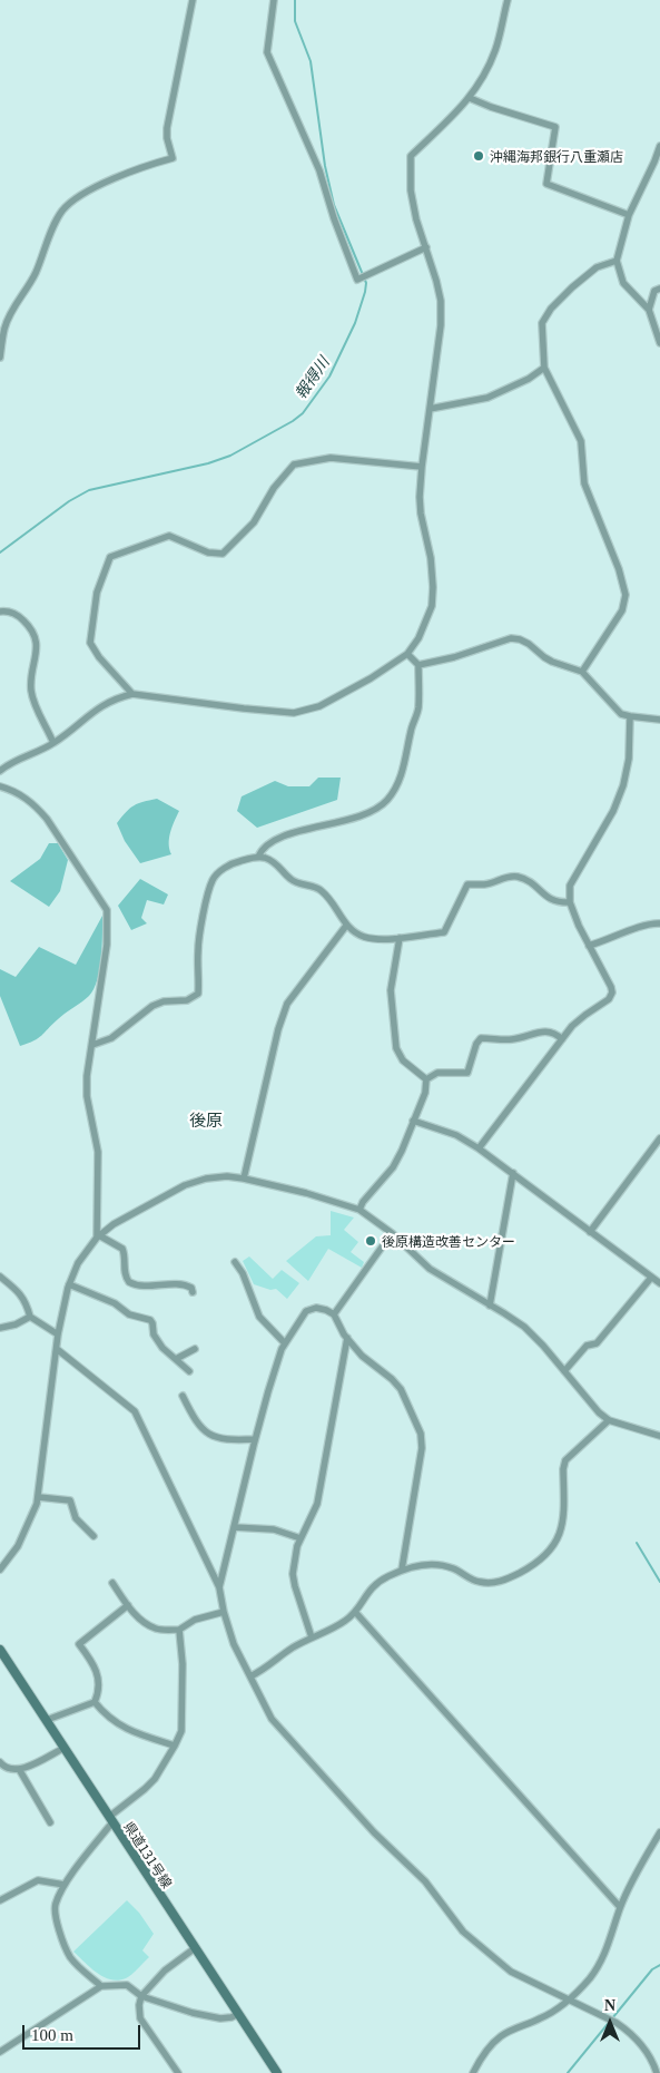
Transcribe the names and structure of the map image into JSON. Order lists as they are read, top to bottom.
{
  "streets": {
    "main road": ["県道131号線"]
  },
  "districts": ["後原"],
  "water": ["報得川"],
  "places": ["沖縄海邦銀行八重瀬店", "後原構造改善センター"],
  "scale_bar": "100 m",
  "north": "top"
}
